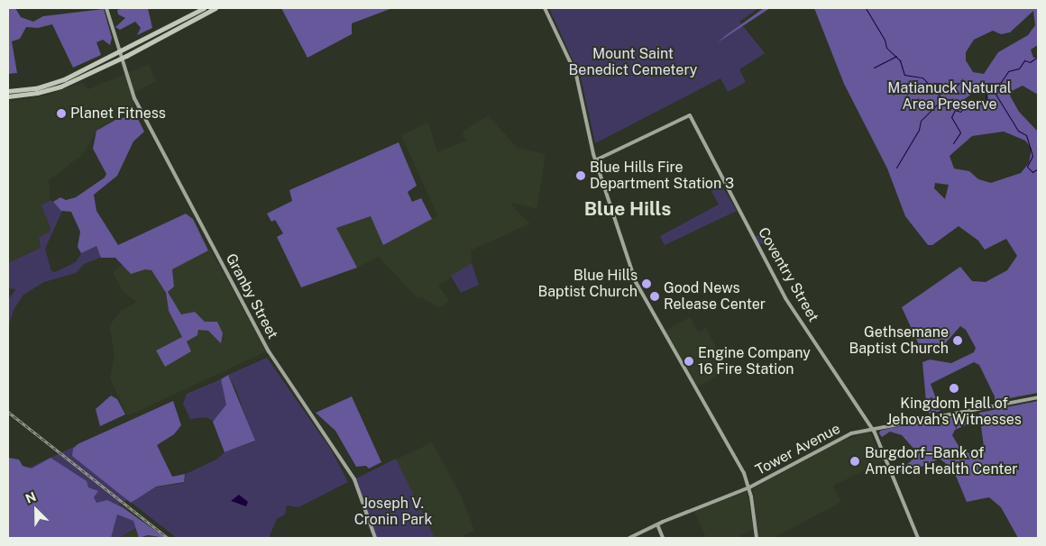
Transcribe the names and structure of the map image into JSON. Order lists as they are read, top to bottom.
{
  "streets": {
    "main road": ["Coventry Street", "Granby Street", "Tower Avenue"]
  },
  "crossings": [
    ["Coventry Street", "Tower Avenue"]
  ],
  "districts": ["Blue Hills"],
  "parks": ["Mount Saint Benedict Cemetery", "Matianuck Natural Area Preserve", "Joseph V. Cronin Park"],
  "places": [
    "Planet Fitness",
    "Blue Hills Fire Department Station 3",
    "Blue Hills Baptist Church",
    "Good News Release Center",
    "Gethsemane Baptist Church",
    "Engine Company 16 Fire Station",
    "Kingdom Hall of Jehovah's Witnesses",
    "Burgdorf–Bank of America Health Center"
  ],
  "north": "top left"
}
